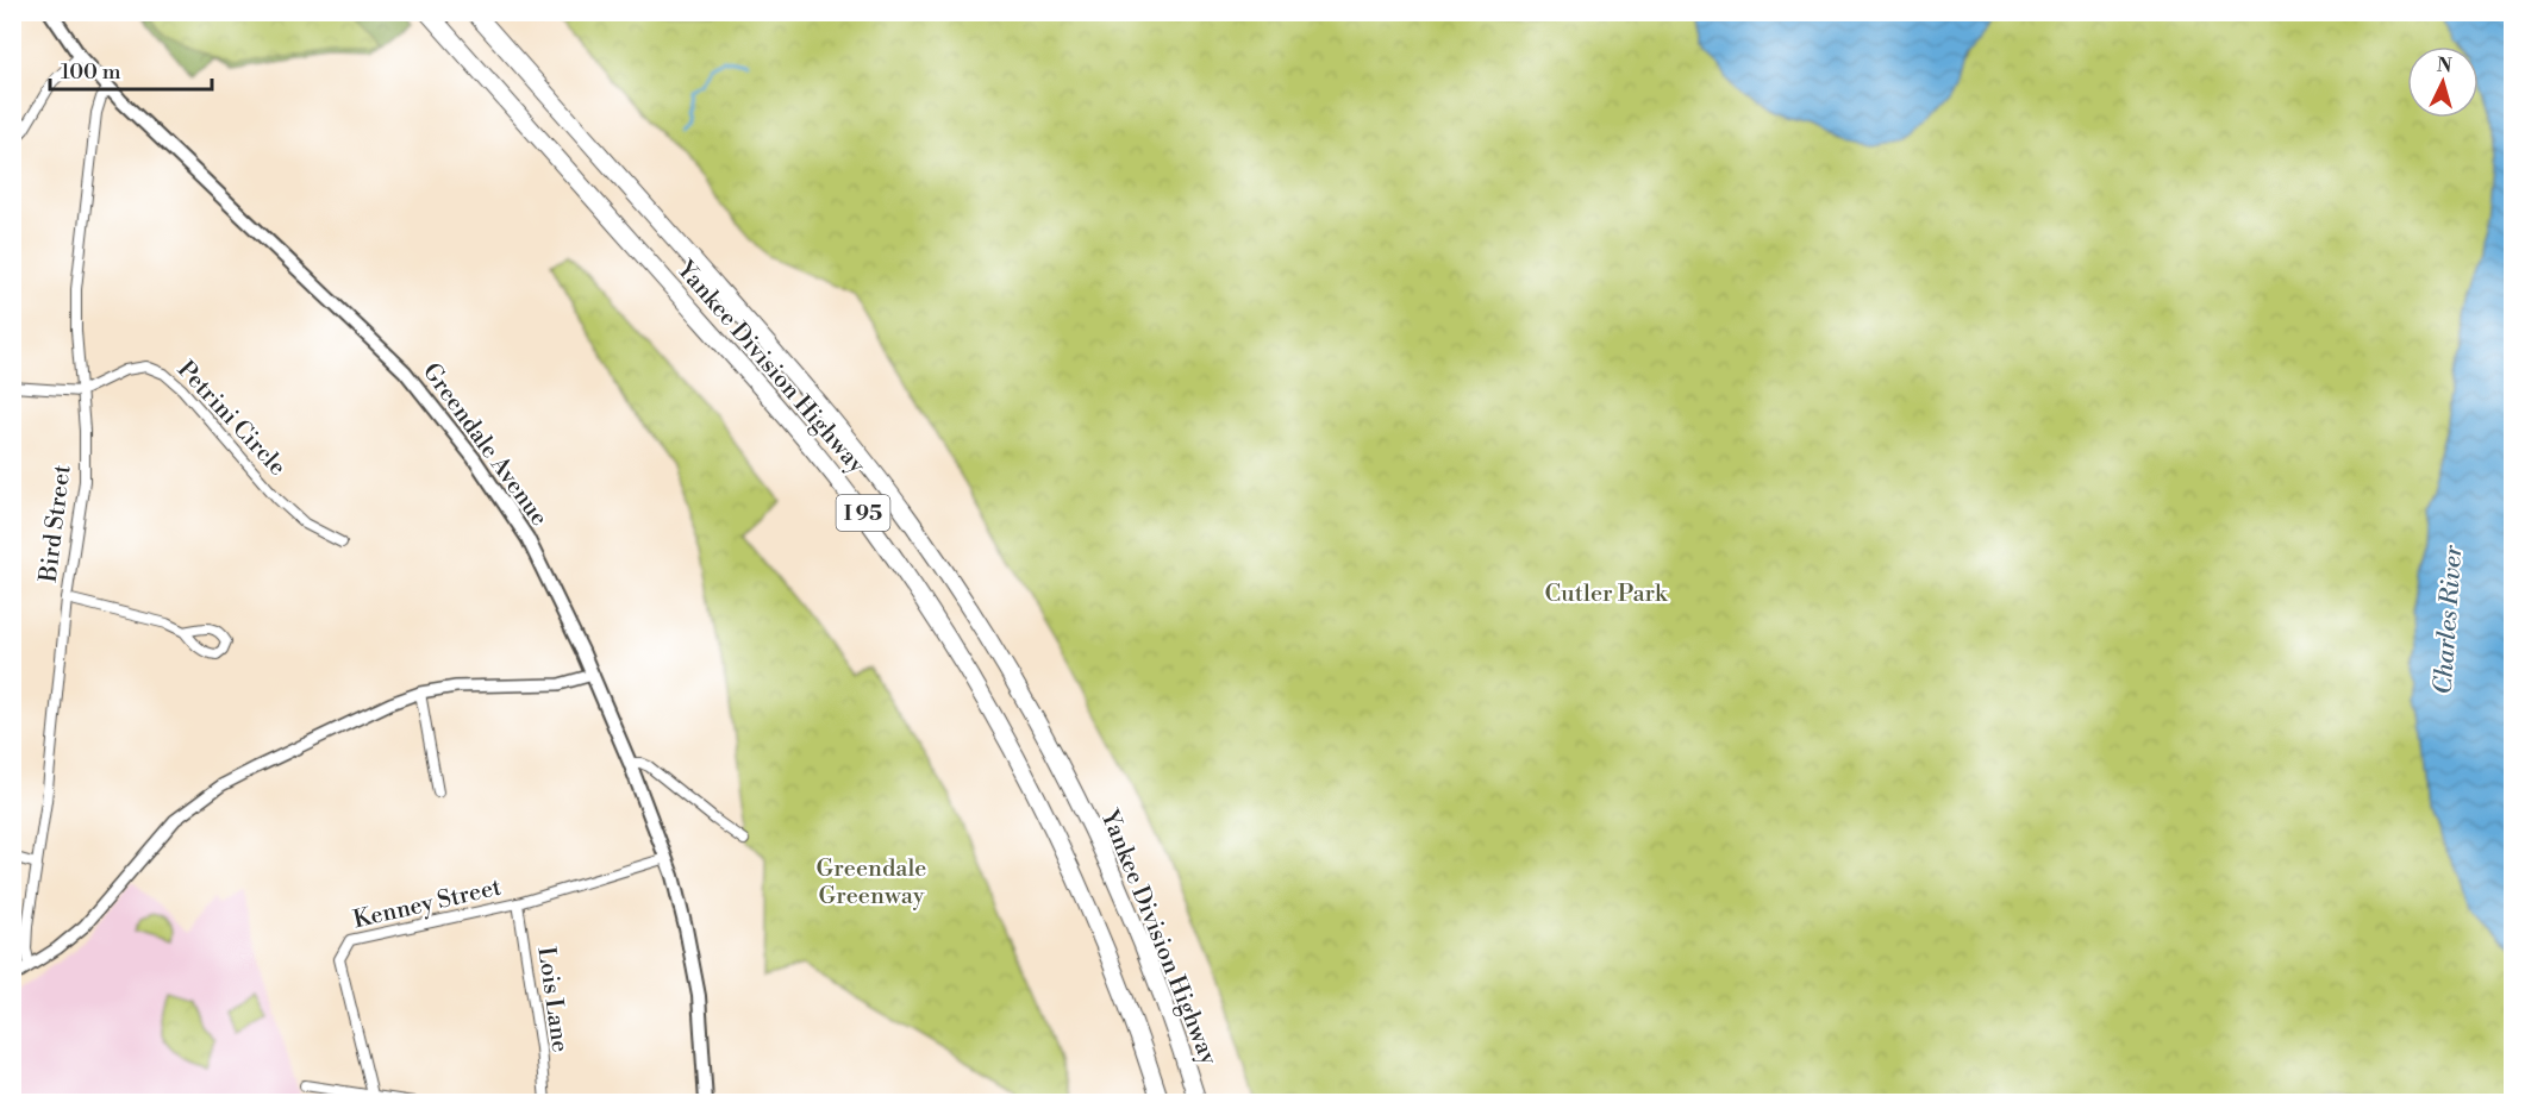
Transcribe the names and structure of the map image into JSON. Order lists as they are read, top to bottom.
{
  "streets": {
    "highway": ["Yankee Division Highway", "I 95"],
    "main road": ["Greendale Avenue"],
    "street": [
      "Petrini Circle",
      "Bird Street",
      "Kenney Street",
      "Lois Lane"
    ]
  },
  "crossings": [
    ["Petrini Circle", "Bird Street"],
    ["Greendale Avenue", "Bird Street"],
    ["Greendale Avenue", "Kenney Street"],
    ["Kenney Street", "Lois Lane"]
  ],
  "water": ["Charles River"],
  "parks": ["Cutler Park", "Greendale Greenway"],
  "scale_bar": "100 m",
  "north": "top"
}
